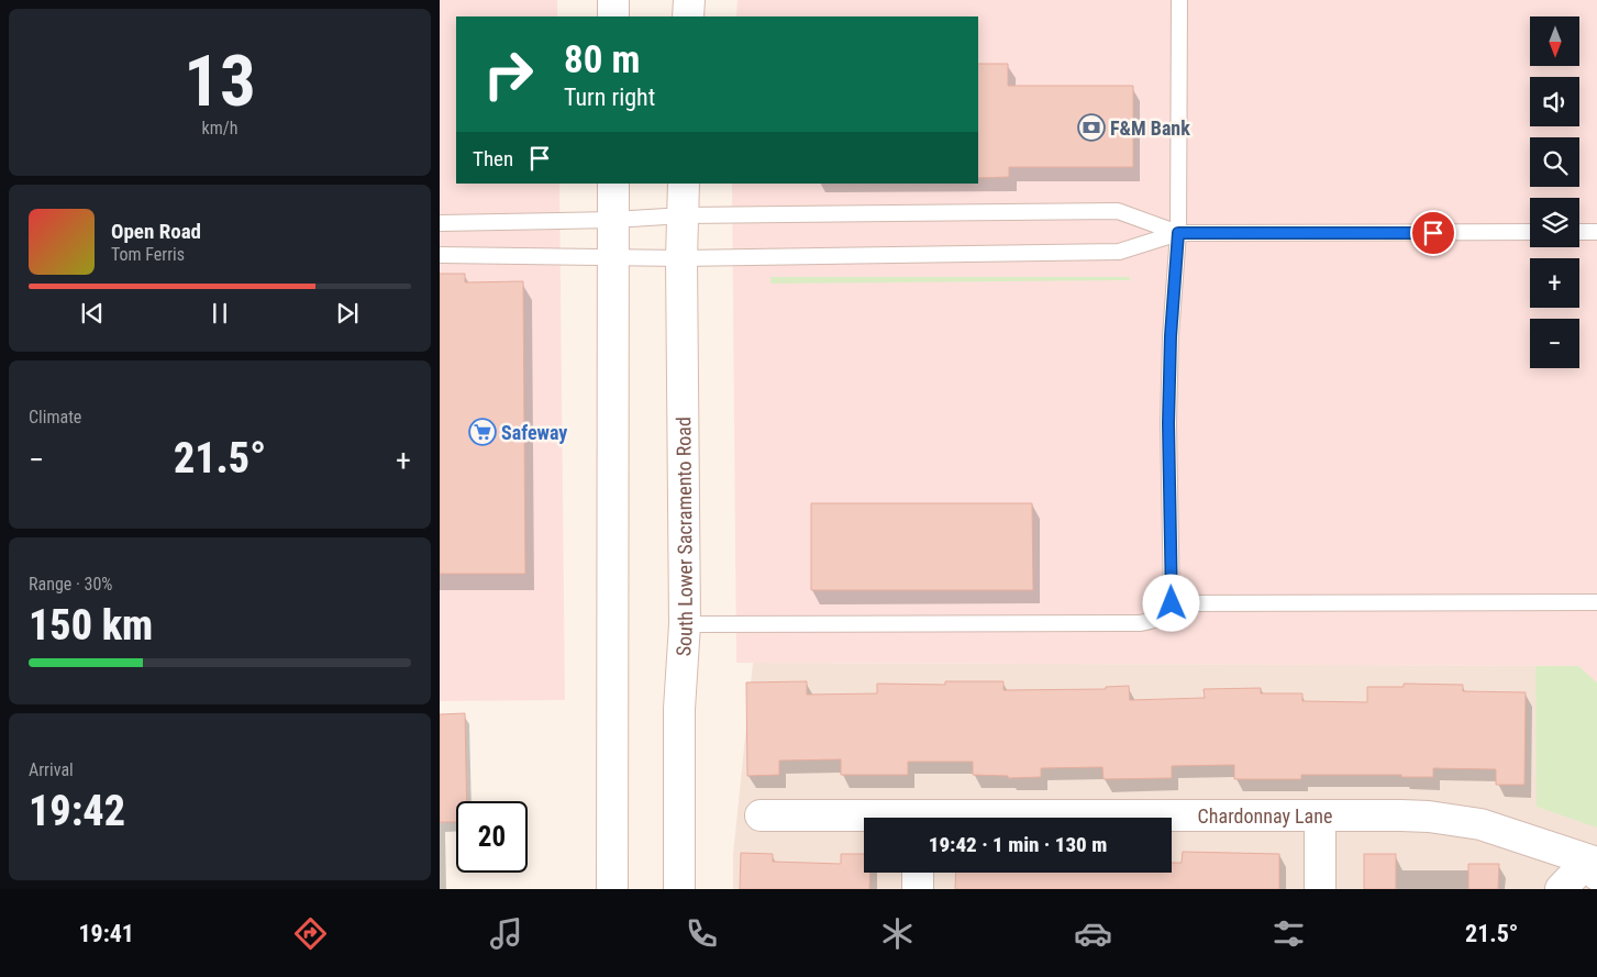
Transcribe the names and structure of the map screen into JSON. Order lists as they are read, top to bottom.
{
  "streets": {
    "main road": ["South Lower Sacramento Road", "Chardonnay Lane"]
  },
  "places": {
    "bank": ["F&M Bank"],
    "supermarket": ["Safeway"]
  },
  "north": "bottom",
  "page": {
    "tile": [
      ["13", "km/h"],
      "Climate",
      ["Range · 30%", "150 km"],
      ["Arrival", "19:42"]
    ],
    "map_buttons": ["+", "−"],
    "turn": ["80 m", "Turn right"],
    "then": "Then",
    "song": ["Open Road", "Tom Ferris"],
    "heat": ["−", "21.5°", "+"],
    "limit": "20",
    "trip": "19:42 · 1 min · 130 m",
    "tabs": ["19:41", "21.5°"]
  }
}
